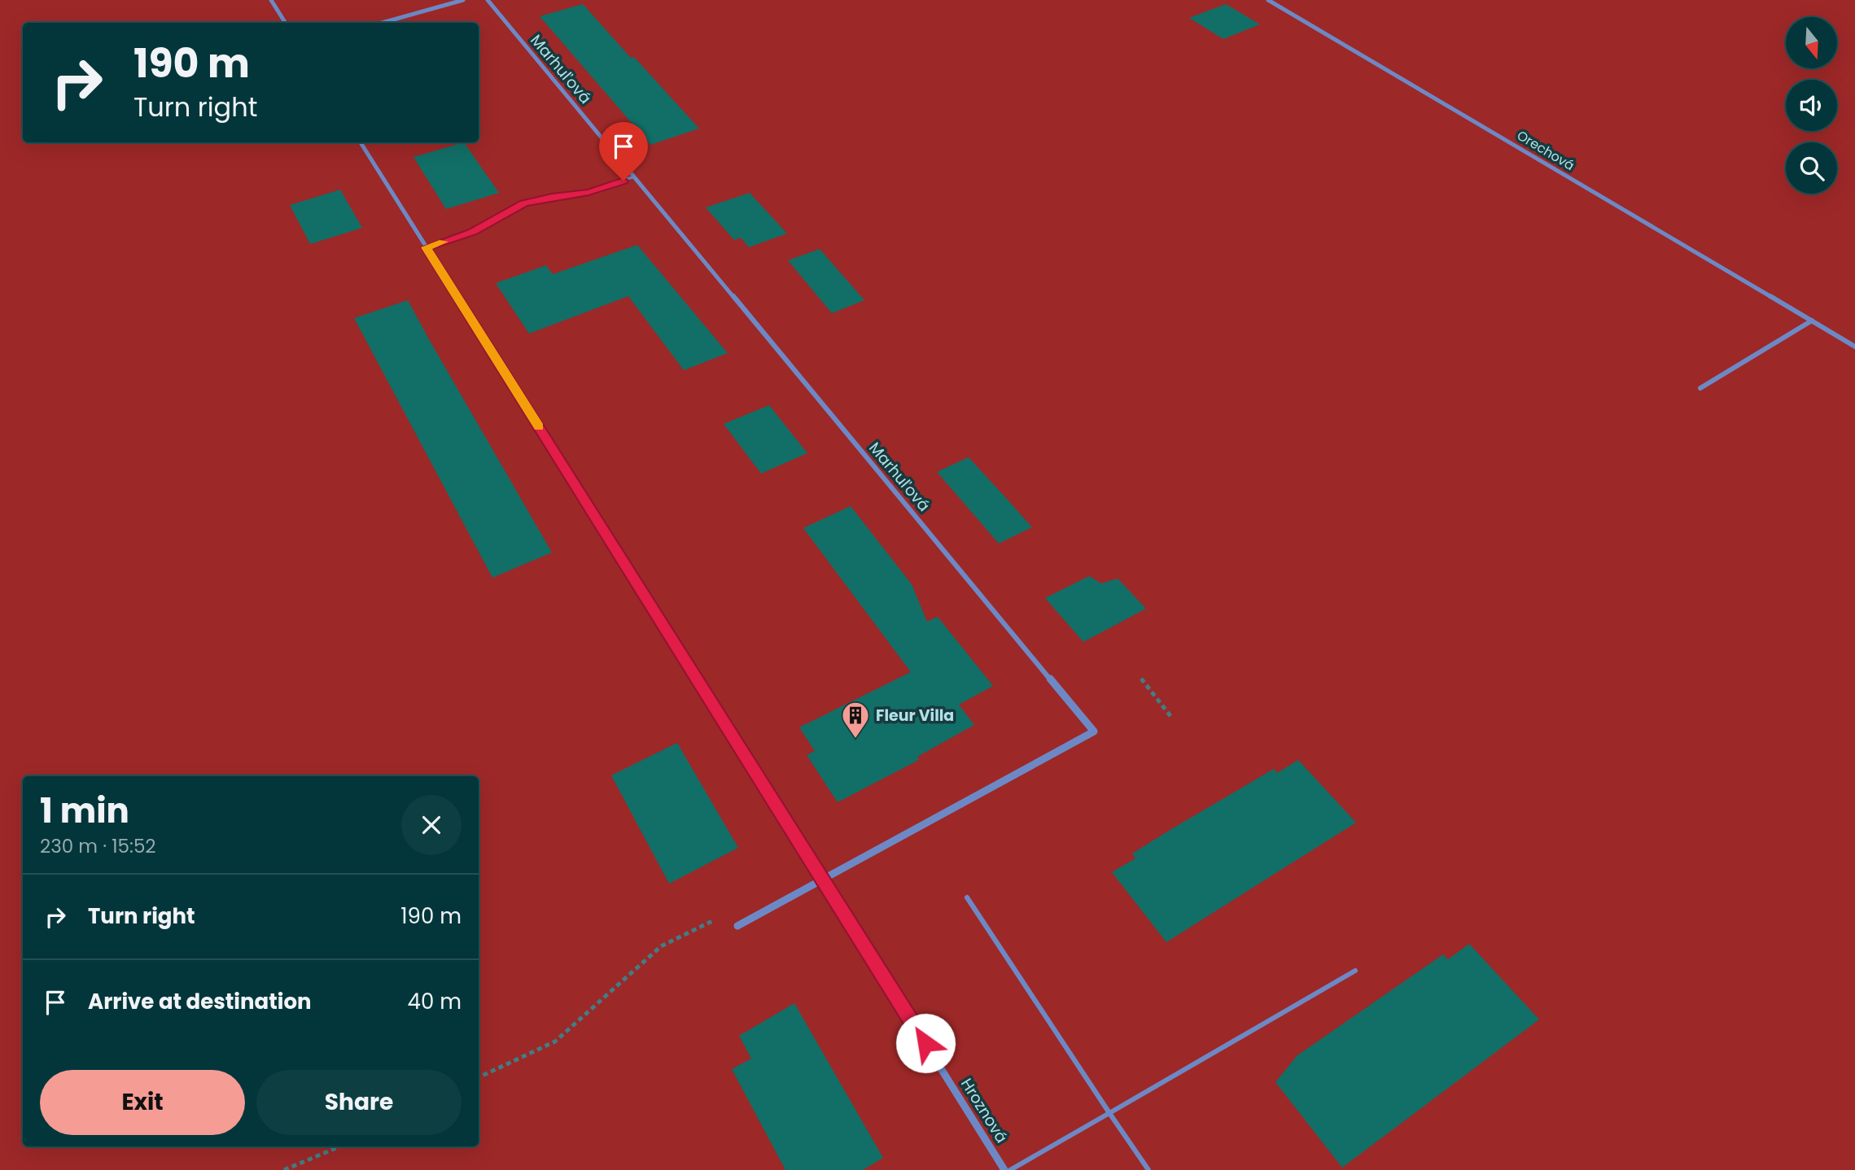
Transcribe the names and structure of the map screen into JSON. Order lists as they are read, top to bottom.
{
  "streets": {
    "street": ["Marhuľová", "Orechová", "Hroznová"]
  },
  "crossings": [
    ["Marhuľová", "Hroznová"]
  ],
  "places": {
    "building": ["Fleur Villa"]
  },
  "north": "bottom",
  "page": {
    "turn": ["190 m", "Turn right"],
    "heading": ["1 min", "230 m · 15:52"],
    "list": [
      {
        "name": "Turn right",
        "value": "190 m"
      },
      {
        "name": "Arrive at destination",
        "value": "40 m"
      }
    ],
    "buttons": ["Exit", "Share"]
  }
}
